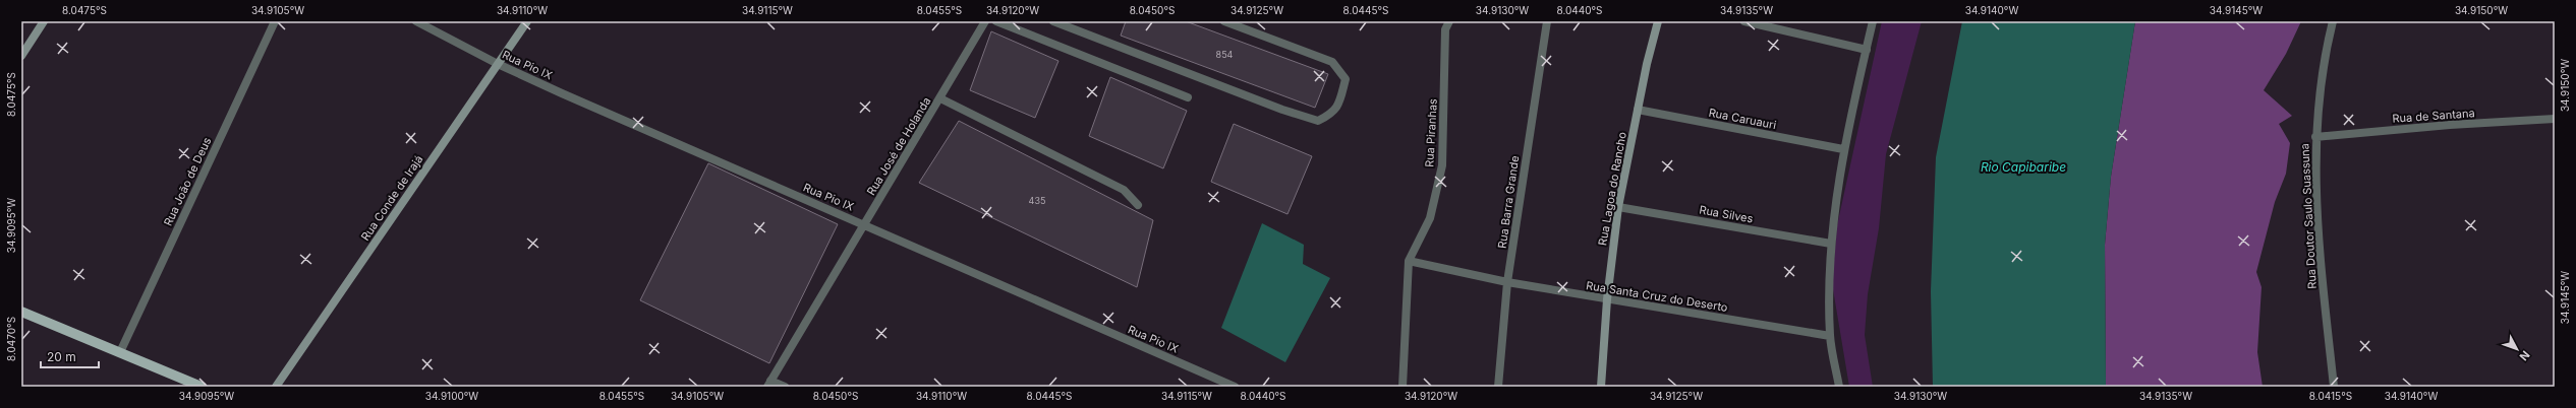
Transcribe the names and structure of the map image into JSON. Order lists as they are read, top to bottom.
{
  "streets": {
    "main road": ["Rua Lagoa do Rancho", "Rua Conde de Irajá"],
    "street": [
      "Rua Pio IX",
      "Rua de Santana",
      "Rua Caruauri",
      "Rua Piranhas",
      "Rua José de Holanda",
      "Rua João de Deus",
      "Rua Barra Grande",
      "Rua Silves",
      "Rua Doutor Saulo Suassuna",
      "Rua Santa Cruz do Deserto"
    ]
  },
  "crossings": [
    ["Rua Pio IX", "Rua José de Holanda"],
    ["Rua Pio IX", "Rua Conde de Irajá"],
    ["Rua de Santana", "Rua Doutor Saulo Suassuna"],
    ["Rua Caruauri", "Rua Lagoa do Rancho"],
    ["Rua Piranhas", "Rua Santa Cruz do Deserto"],
    ["Rua Lagoa do Rancho", "Rua Silves"],
    ["Rua Lagoa do Rancho", "Rua Santa Cruz do Deserto"],
    ["Rua Barra Grande", "Rua Santa Cruz do Deserto"]
  ],
  "water": ["Rio Capibaribe"],
  "house_numbers": ["854", "435"],
  "scale_bar": "20 m",
  "north": "bottom right",
  "coordinates": [
    "8.0475°S",
    "34.9105°W",
    "34.9110°W",
    "34.9115°W",
    "8.0455°S",
    "34.9120°W",
    "8.0450°S",
    "34.9125°W",
    "8.0445°S",
    "34.9130°W",
    "8.0440°S",
    "34.9135°W",
    "34.9140°W",
    "34.9145°W",
    "34.9150°W",
    "34.9095°W",
    "8.0470°S",
    "34.9100°W",
    "8.0415°S"
  ]
}
